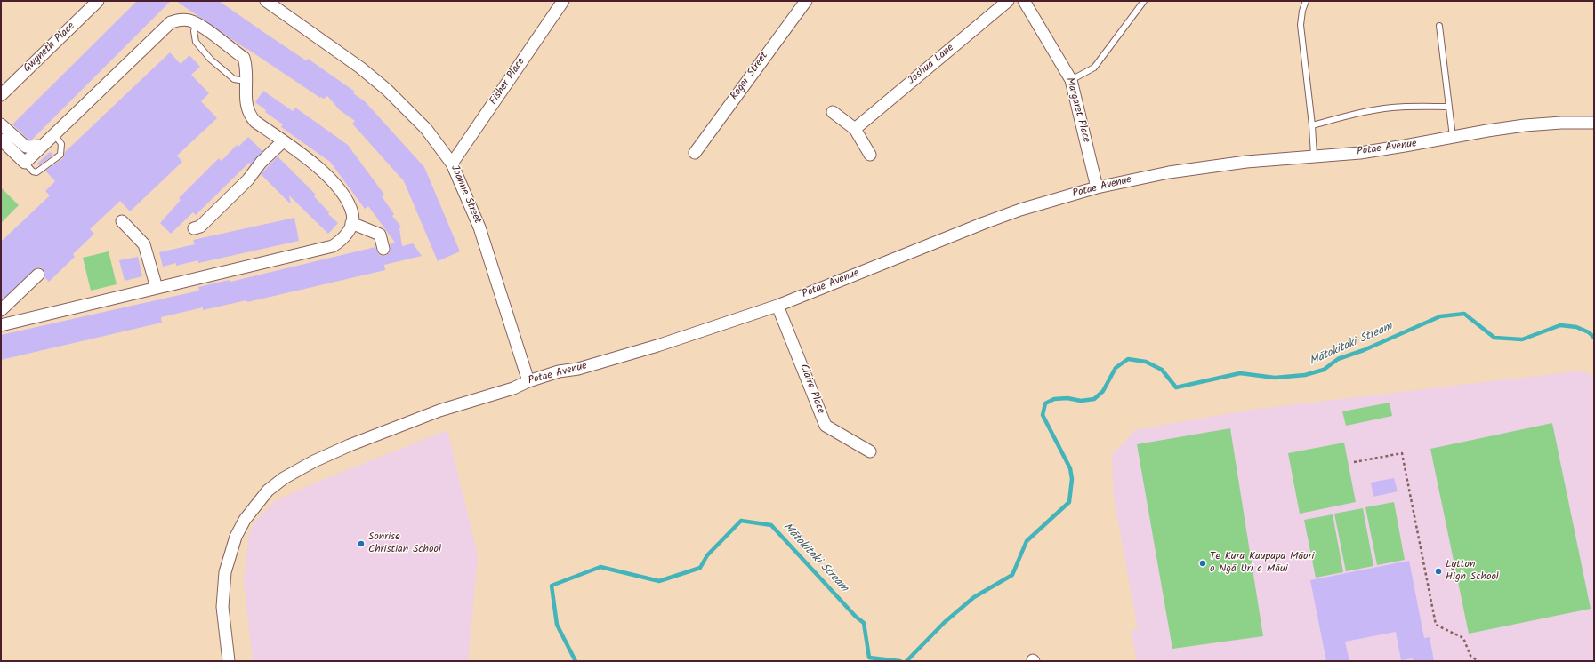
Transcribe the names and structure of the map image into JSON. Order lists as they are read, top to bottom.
{
  "streets": {
    "street": [
      "Gwyneth Place",
      "Joshua Lane",
      "Roger Street",
      "Fisher Place",
      "Margaret Place",
      "Potae Avenue",
      "Joanne Street",
      "Claire Place"
    ]
  },
  "crossings": [
    ["Fisher Place", "Joanne Street"],
    ["Margaret Place", "Potae Avenue"],
    ["Potae Avenue", "Joanne Street"],
    ["Potae Avenue", "Claire Place"]
  ],
  "water": ["Mātokitoki Stream"],
  "places": ["Sonrise Christian School", "Te Kura Kaupapa Māori o Ngā Uri a Māui", "Lytton High School"]
}
